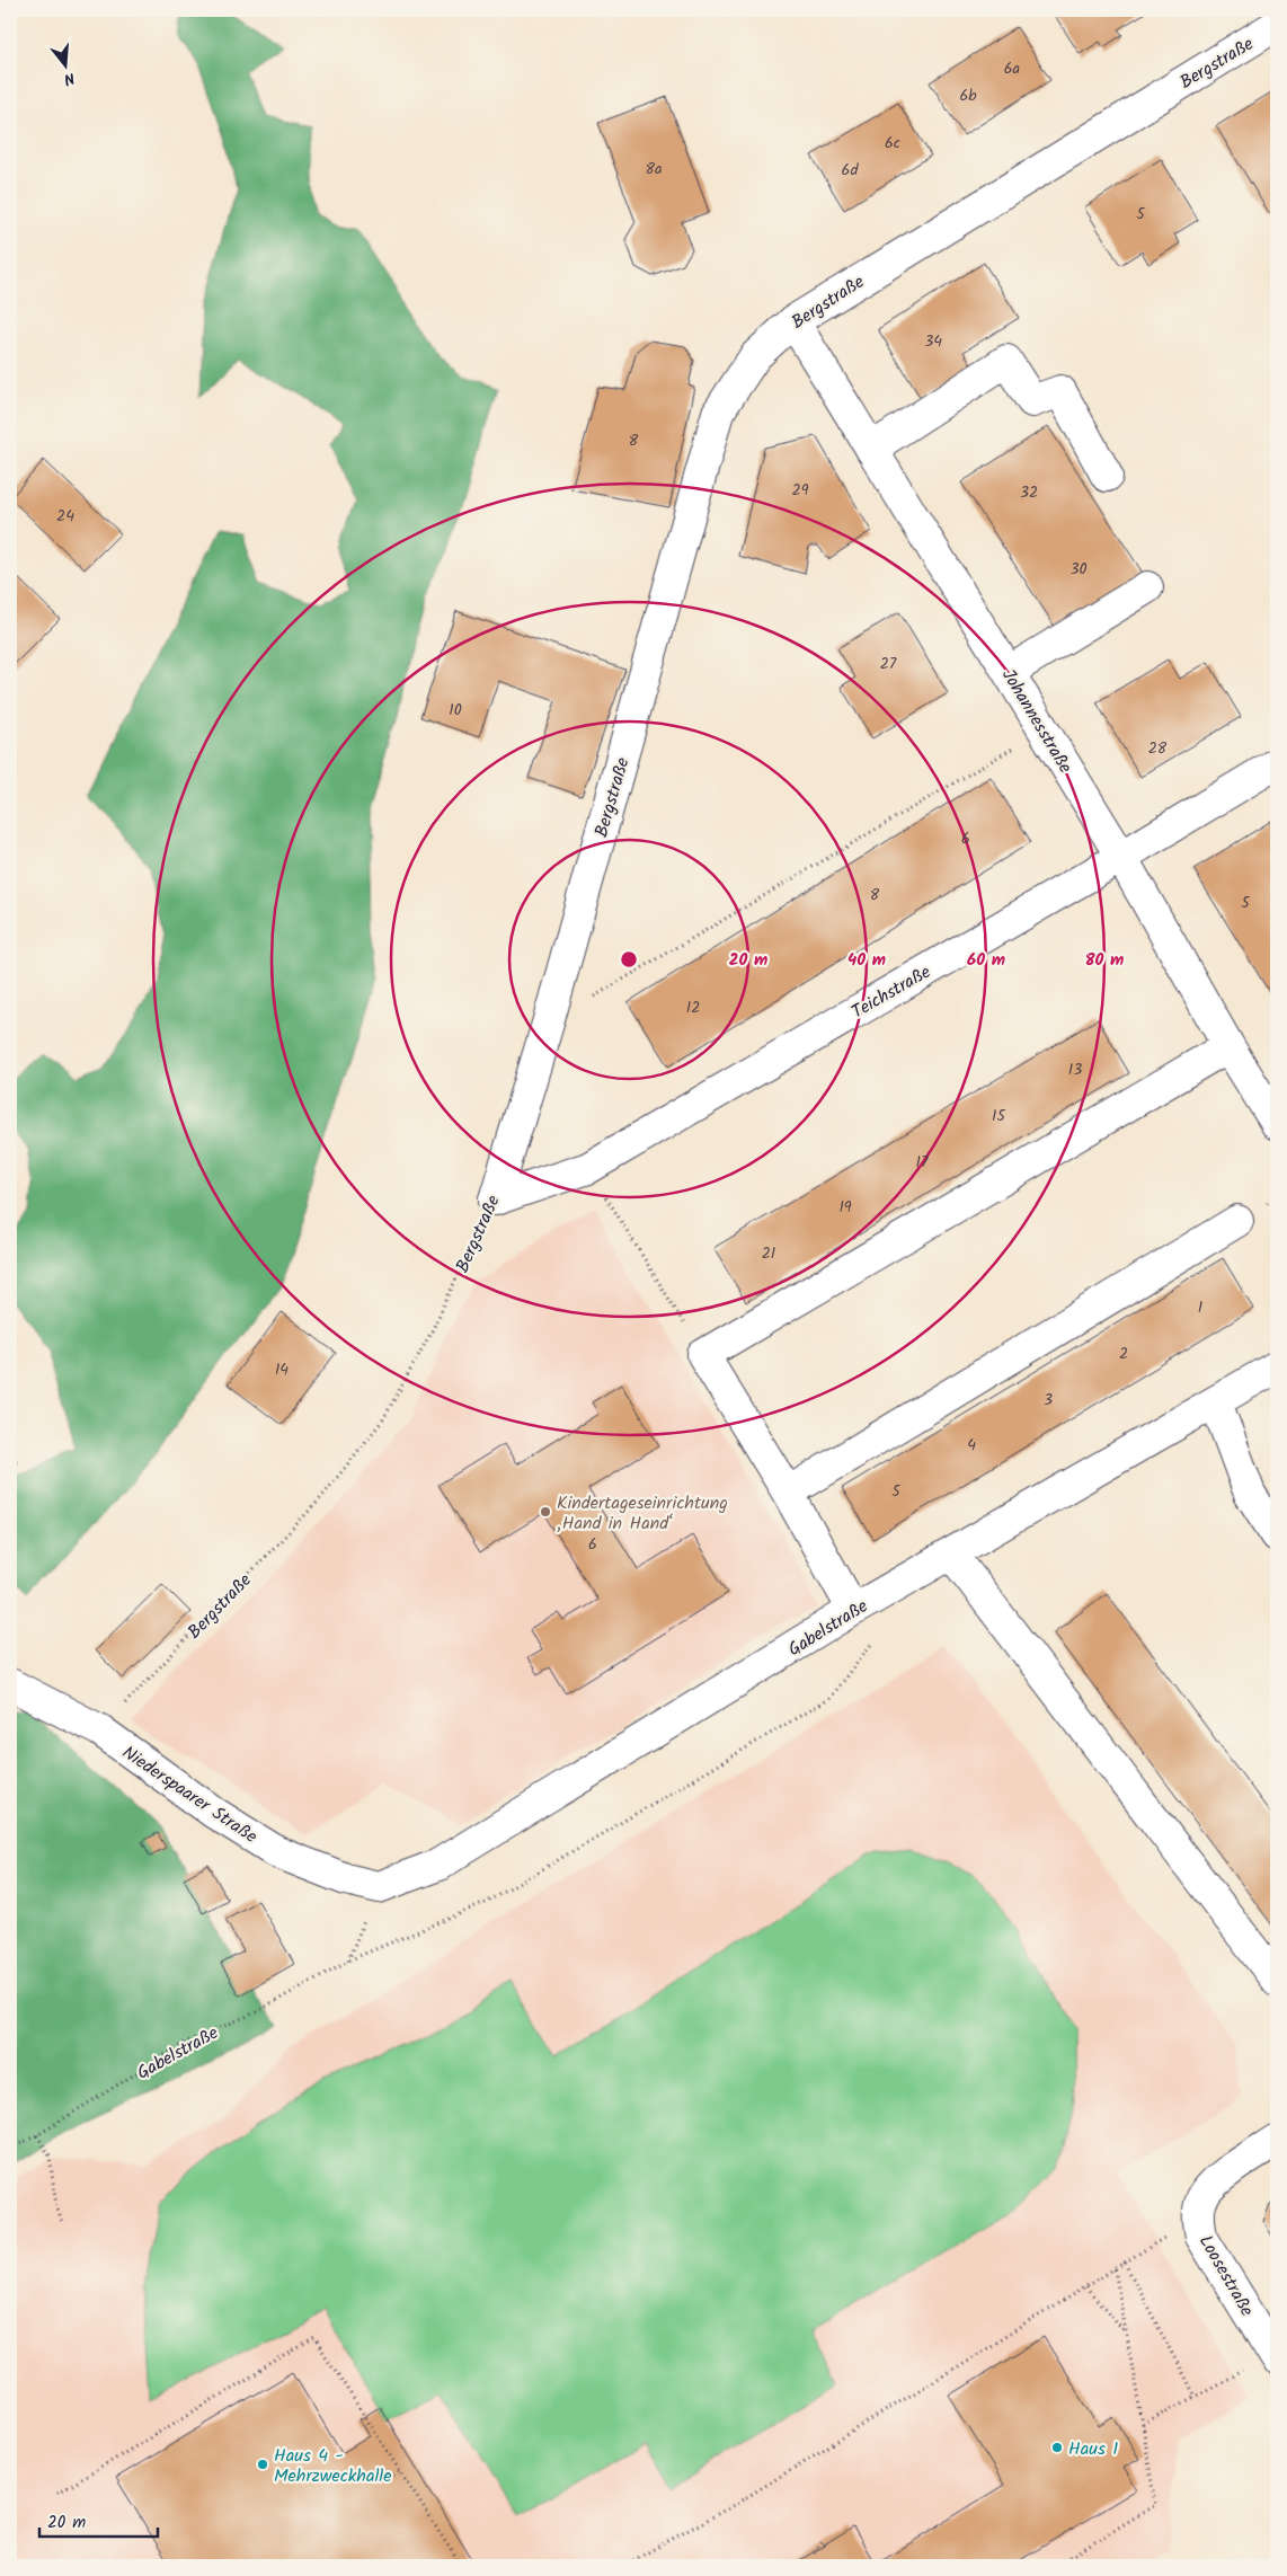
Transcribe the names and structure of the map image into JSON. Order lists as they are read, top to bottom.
{
  "streets": {
    "street": [
      "Bergstraße",
      "Johannesstraße",
      "Teichstraße",
      "Gabelstraße",
      "Niederspaarer Straße",
      "Loosestraße"
    ]
  },
  "crossings": [
    ["Bergstraße", "Johannesstraße"],
    ["Bergstraße", "Teichstraße"],
    ["Bergstraße", "Niederspaarer Straße"],
    ["Johannesstraße", "Teichstraße"],
    ["Gabelstraße", "Niederspaarer Straße"]
  ],
  "places": ["Kindertageseinrichtung ‚Hand in Hand‘", "Haus 1", "Haus 4 - Mehrzweckhalle"],
  "house_numbers": [
    "6a",
    "6b",
    "6c",
    "8a",
    "6d",
    "5",
    "34",
    "8",
    "29",
    "32",
    "24",
    "30",
    "27",
    "10",
    "28",
    "6",
    "8",
    "5",
    "12",
    "13",
    "15",
    "17",
    "19",
    "21",
    "1",
    "2",
    "14",
    "3",
    "4",
    "5",
    "6"
  ],
  "scale_bar": "20 m",
  "north": "bottom",
  "rings": [
    "20 m",
    "40 m",
    "60 m",
    "80 m"
  ]
}
